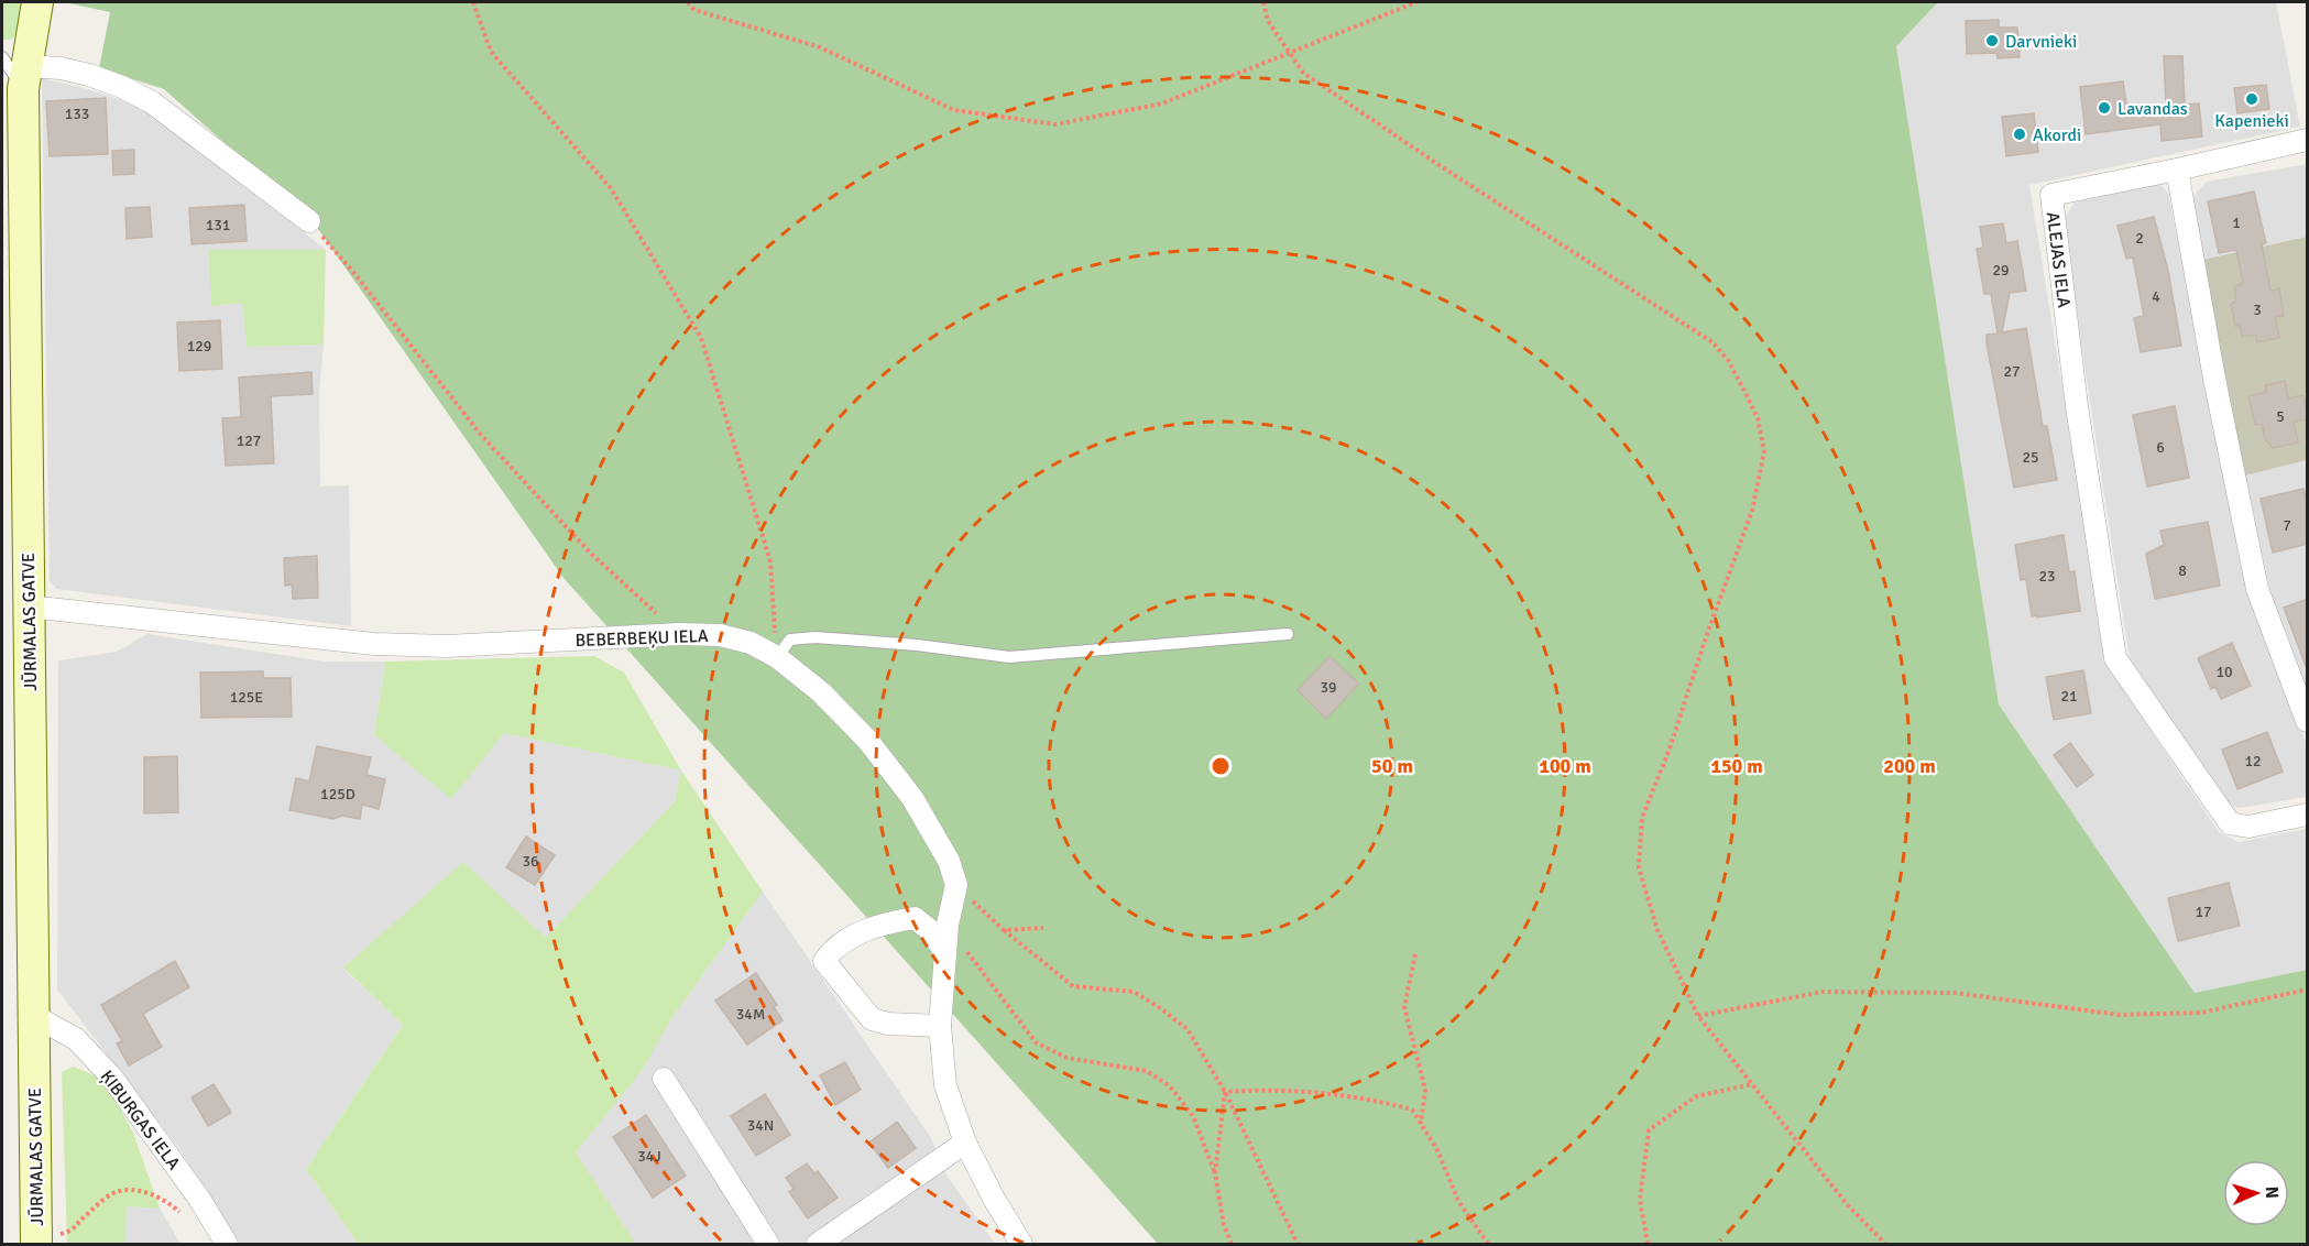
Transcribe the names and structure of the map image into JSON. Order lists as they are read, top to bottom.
{
  "streets": {
    "main road": ["JŪRMALAS GATVE"],
    "street": ["ALEJAS IELA", "BEBERBEĶU IELA", "ĶIBURGAS IELA"]
  },
  "crossings": [
    ["JŪRMALAS GATVE", "BEBERBEĶU IELA"],
    ["JŪRMALAS GATVE", "ĶIBURGAS IELA"]
  ],
  "places": [
    "Darvnieki",
    "Kapenieki",
    "Lavandas",
    "Akordi"
  ],
  "house_numbers": [
    "133",
    "1",
    "131",
    "2",
    "29",
    "4",
    "3",
    "129",
    "27",
    "5",
    "127",
    "6",
    "25",
    "7",
    "8",
    "23",
    "10",
    "39",
    "21",
    "125E",
    "12",
    "125D",
    "36",
    "17",
    "34M",
    "34N",
    "34J"
  ],
  "north": "right",
  "rings": [
    "50 m",
    "100 m",
    "150 m",
    "200 m"
  ]
}
